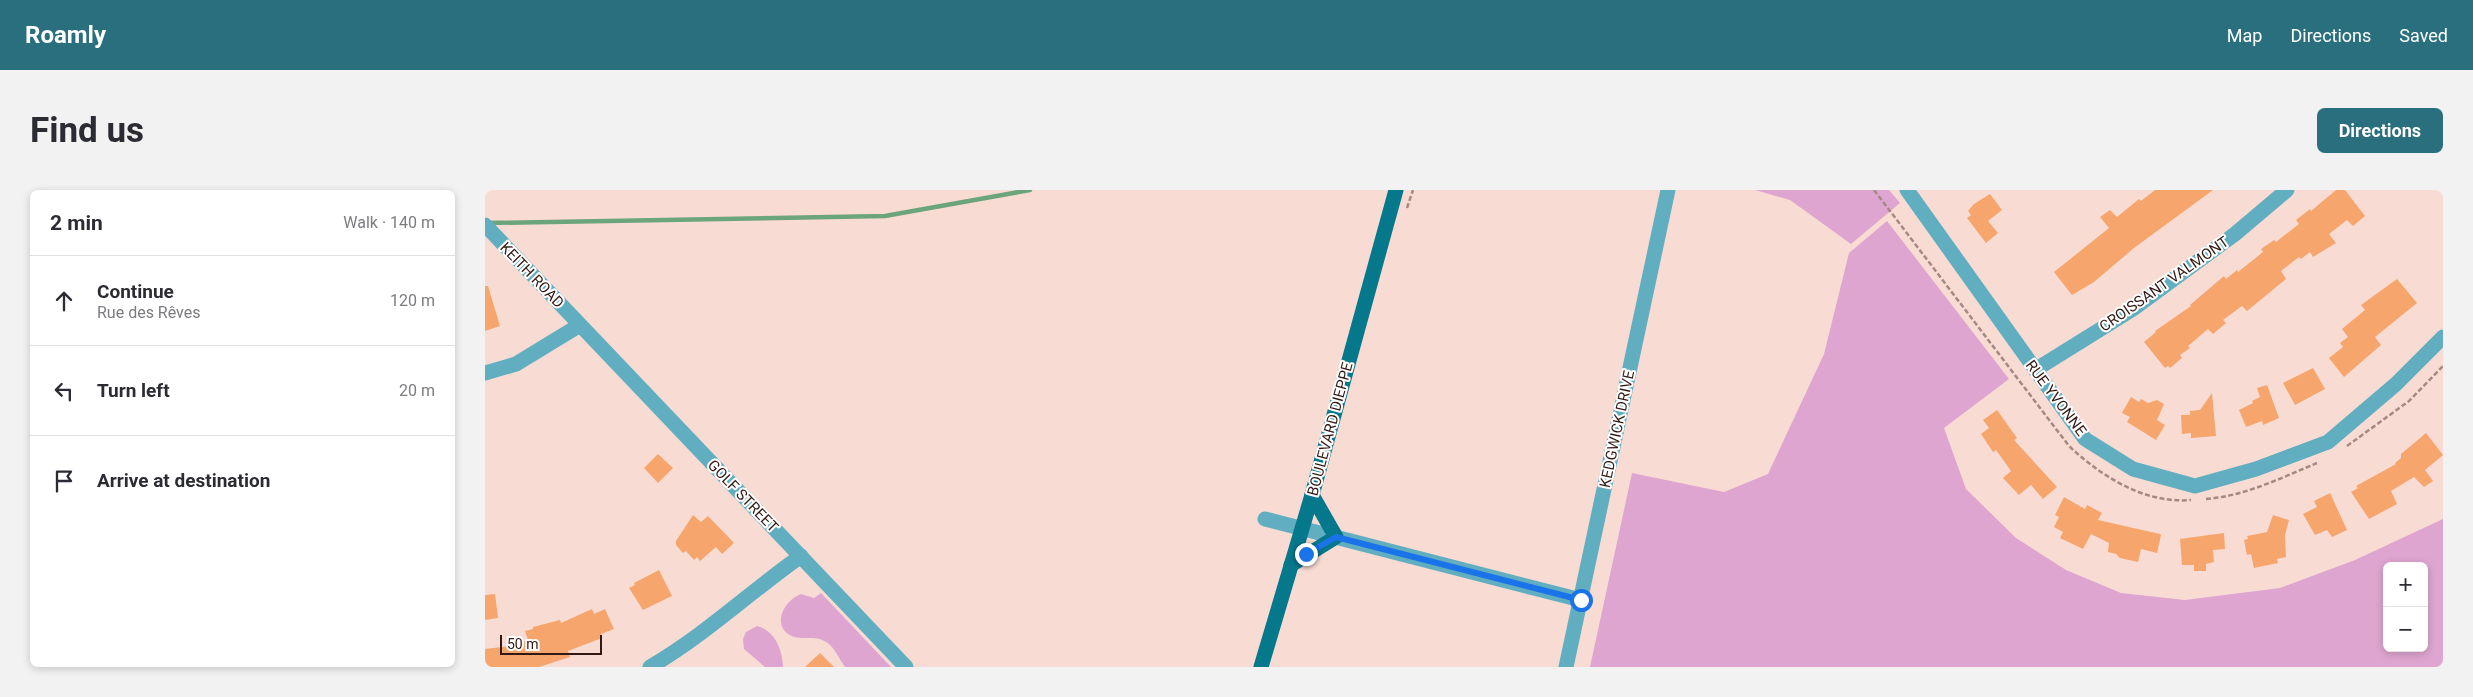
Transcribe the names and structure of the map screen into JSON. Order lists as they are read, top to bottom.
{
  "streets": {
    "main road": ["BOULEVARD DIEPPE"],
    "street": [
      "KEITH ROAD",
      "CROISSANT VALMONT",
      "RUE YVONNE",
      "KEDGWICK DRIVE",
      "GOLF STREET"
    ]
  },
  "crossings": [
    ["KEITH ROAD", "GOLF STREET"],
    ["CROISSANT VALMONT", "RUE YVONNE"]
  ],
  "scale_bar": "50 m",
  "page": {
    "header": "Roamly",
    "nav": ["Map", "Directions", "Saved"],
    "buttons": "Directions",
    "title": "Find us",
    "heading": ["2 min", "Walk · 140 m"],
    "list": [
      ["Continue", "Rue des Rêves", "120 m"],
      ["Turn left", "20 m"],
      "Arrive at destination"
    ],
    "map_buttons": ["+", "−"],
    "scale": "50 m"
  }
}
